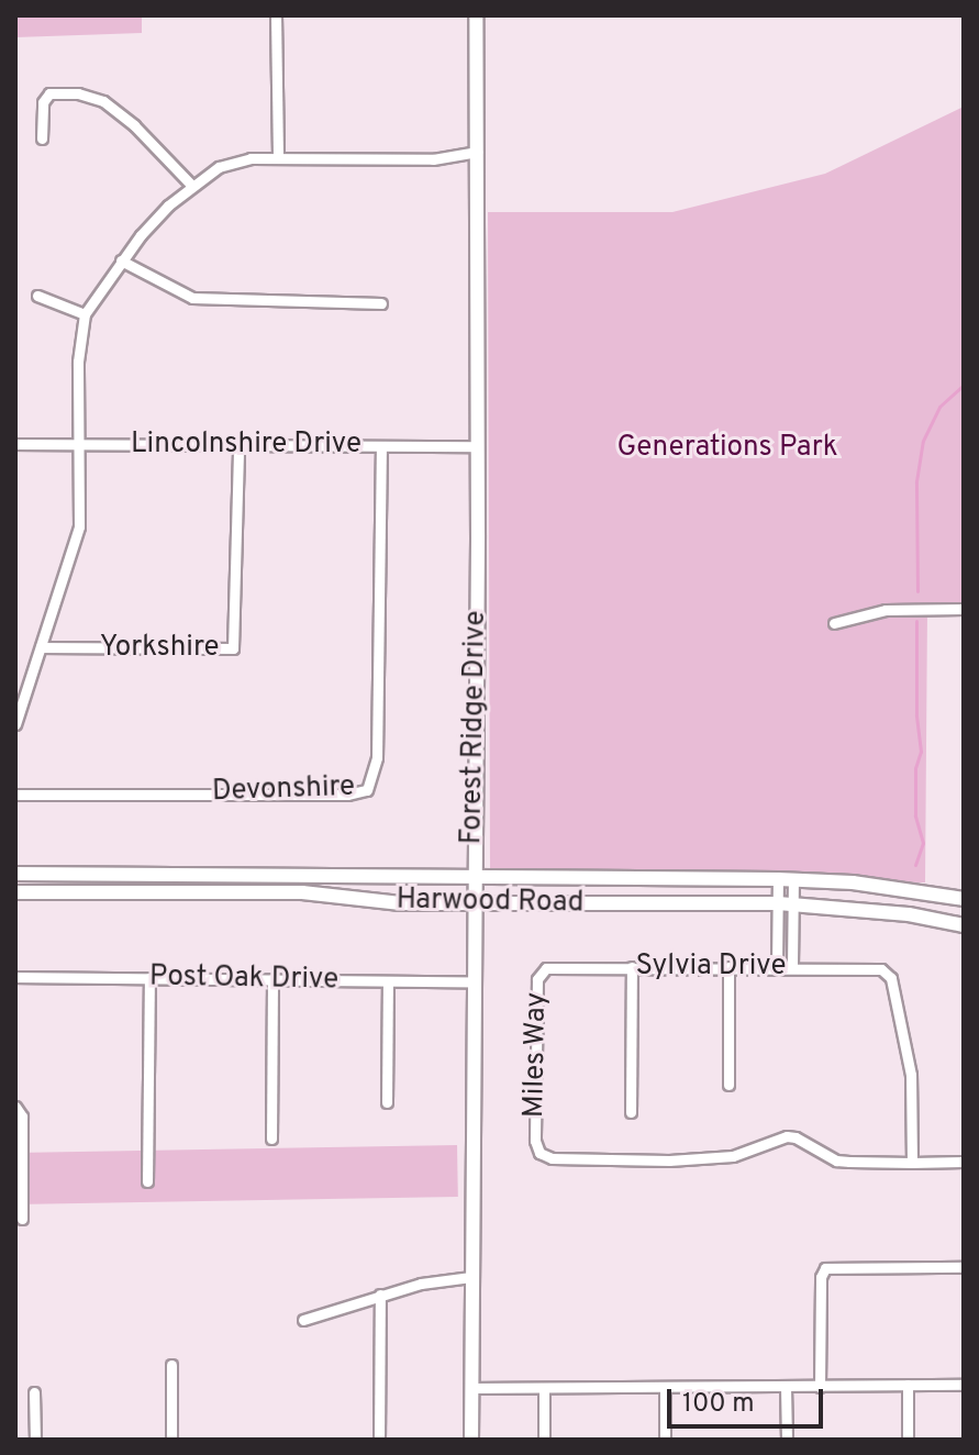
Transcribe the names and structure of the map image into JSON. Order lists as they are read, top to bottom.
{
  "streets": {
    "main road": ["Forest Ridge Drive", "Harwood Road"],
    "street": [
      "Lincolnshire Drive",
      "Yorkshire",
      "Devonshire",
      "Sylvia Drive",
      "Post Oak Drive",
      "Miles Way"
    ]
  },
  "crossings": [
    ["Lincolnshire Drive", "Yorkshire"],
    ["Lincolnshire Drive", "Forest Ridge Drive"],
    ["Lincolnshire Drive", "Devonshire"],
    ["Forest Ridge Drive", "Harwood Road"],
    ["Forest Ridge Drive", "Post Oak Drive"],
    ["Sylvia Drive", "Miles Way"]
  ],
  "parks": ["Generations Park"],
  "scale_bar": "100 m"
}
